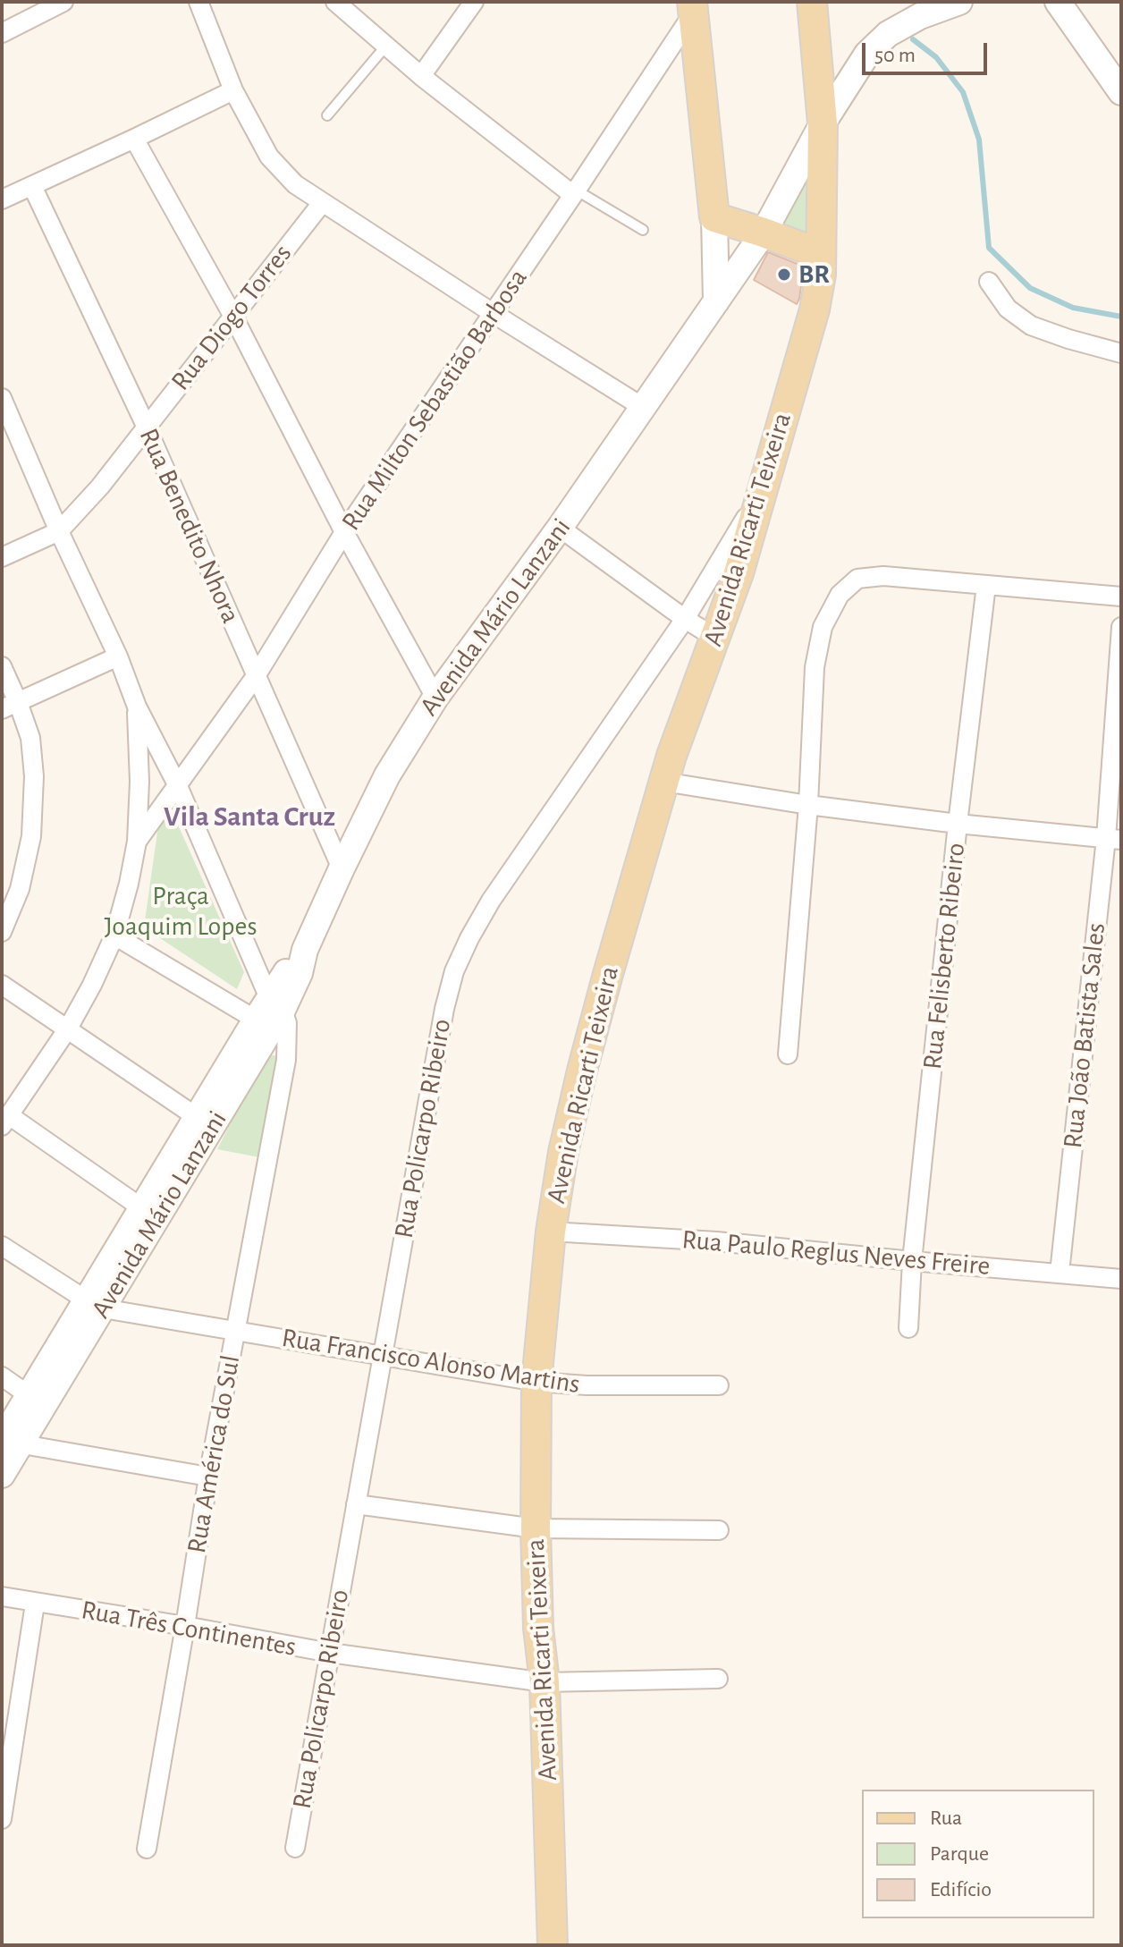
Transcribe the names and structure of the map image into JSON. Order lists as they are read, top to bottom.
{
  "streets": {
    "main road": ["Avenida Ricarti Teixeira"],
    "street": [
      "Rua Diogo Torres",
      "Rua Milton Sebastião Barbosa",
      "Rua Benedito Nhora",
      "Avenida Mário Lanzani",
      "Rua Felisberto Ribeiro",
      "Rua João Batista Sales",
      "Rua Policarpo Ribeiro",
      "Rua Paulo Reglus Neves Freire",
      "Rua Francisco Alonso Martins",
      "Rua América do Sul",
      "Rua Três Continentes"
    ]
  },
  "crossings": [
    ["Rua Diogo Torres", "Rua Benedito Nhora"],
    ["Rua Milton Sebastião Barbosa", "Rua Benedito Nhora"],
    ["Rua Benedito Nhora", "Avenida Mário Lanzani"],
    ["Avenida Ricarti Teixeira", "Avenida Mário Lanzani"],
    ["Avenida Ricarti Teixeira", "Rua Policarpo Ribeiro"],
    ["Avenida Ricarti Teixeira", "Rua Paulo Reglus Neves Freire"],
    ["Avenida Ricarti Teixeira", "Rua Francisco Alonso Martins"],
    ["Avenida Ricarti Teixeira", "Rua Três Continentes"],
    ["Avenida Mário Lanzani", "Rua Francisco Alonso Martins"],
    ["Avenida Mário Lanzani", "Rua América do Sul"],
    ["Rua Felisberto Ribeiro", "Rua Paulo Reglus Neves Freire"],
    ["Rua João Batista Sales", "Rua Paulo Reglus Neves Freire"],
    ["Rua Policarpo Ribeiro", "Rua Francisco Alonso Martins"],
    ["Rua Policarpo Ribeiro", "Rua Três Continentes"],
    ["Rua Francisco Alonso Martins", "Rua América do Sul"],
    ["Rua América do Sul", "Rua Três Continentes"]
  ],
  "districts": ["Vila Santa Cruz"],
  "parks": ["Praça Joaquim Lopes"],
  "places": ["BR"],
  "legend": ["Rua", "Parque", "Edifício"],
  "scale_bar": "50 m"
}
